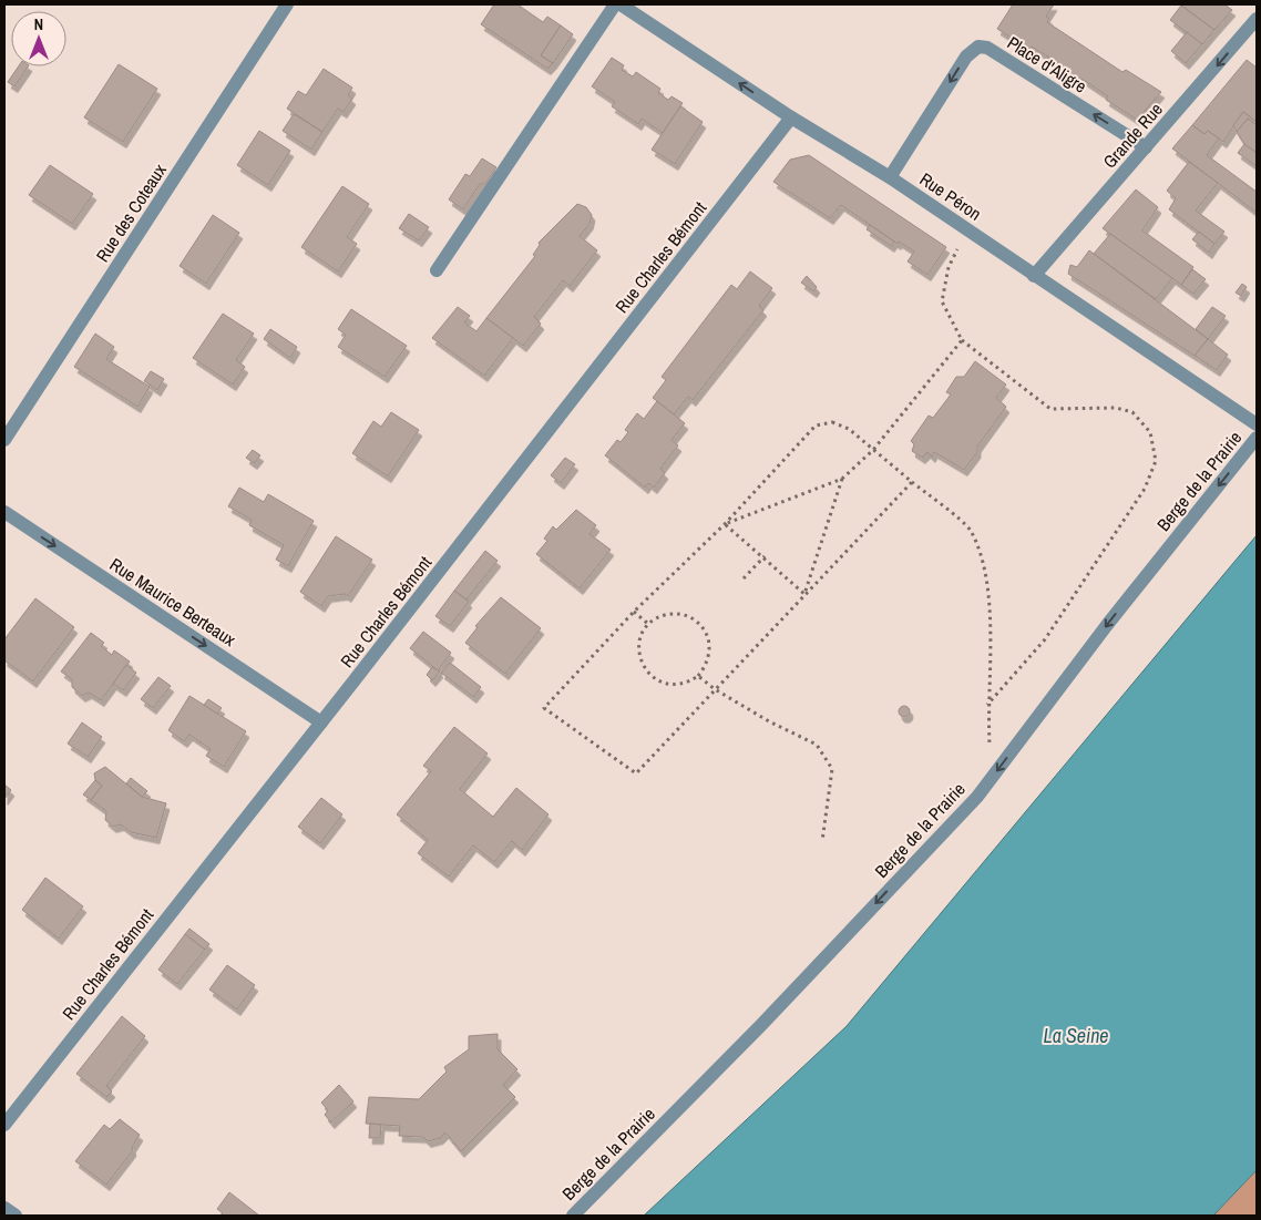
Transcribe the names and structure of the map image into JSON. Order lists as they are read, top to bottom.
{
  "streets": {
    "street": [
      "Place d'Aligre",
      "Grande Rue",
      "Rue Péron",
      "Rue des Coteaux",
      "Rue Charles Bémont",
      "Berge de la Prairie",
      "Rue Maurice Berteaux"
    ]
  },
  "crossings": [
    ["Place d'Aligre", "Grande Rue"],
    ["Place d'Aligre", "Rue Péron"],
    ["Grande Rue", "Rue Péron"],
    ["Rue Péron", "Rue Charles Bémont"],
    ["Rue Charles Bémont", "Rue Maurice Berteaux"]
  ],
  "one_way": ["Grande Rue", "Berge de la Prairie", "Rue Maurice Berteaux"],
  "water": ["La Seine"],
  "north": "top"
}
